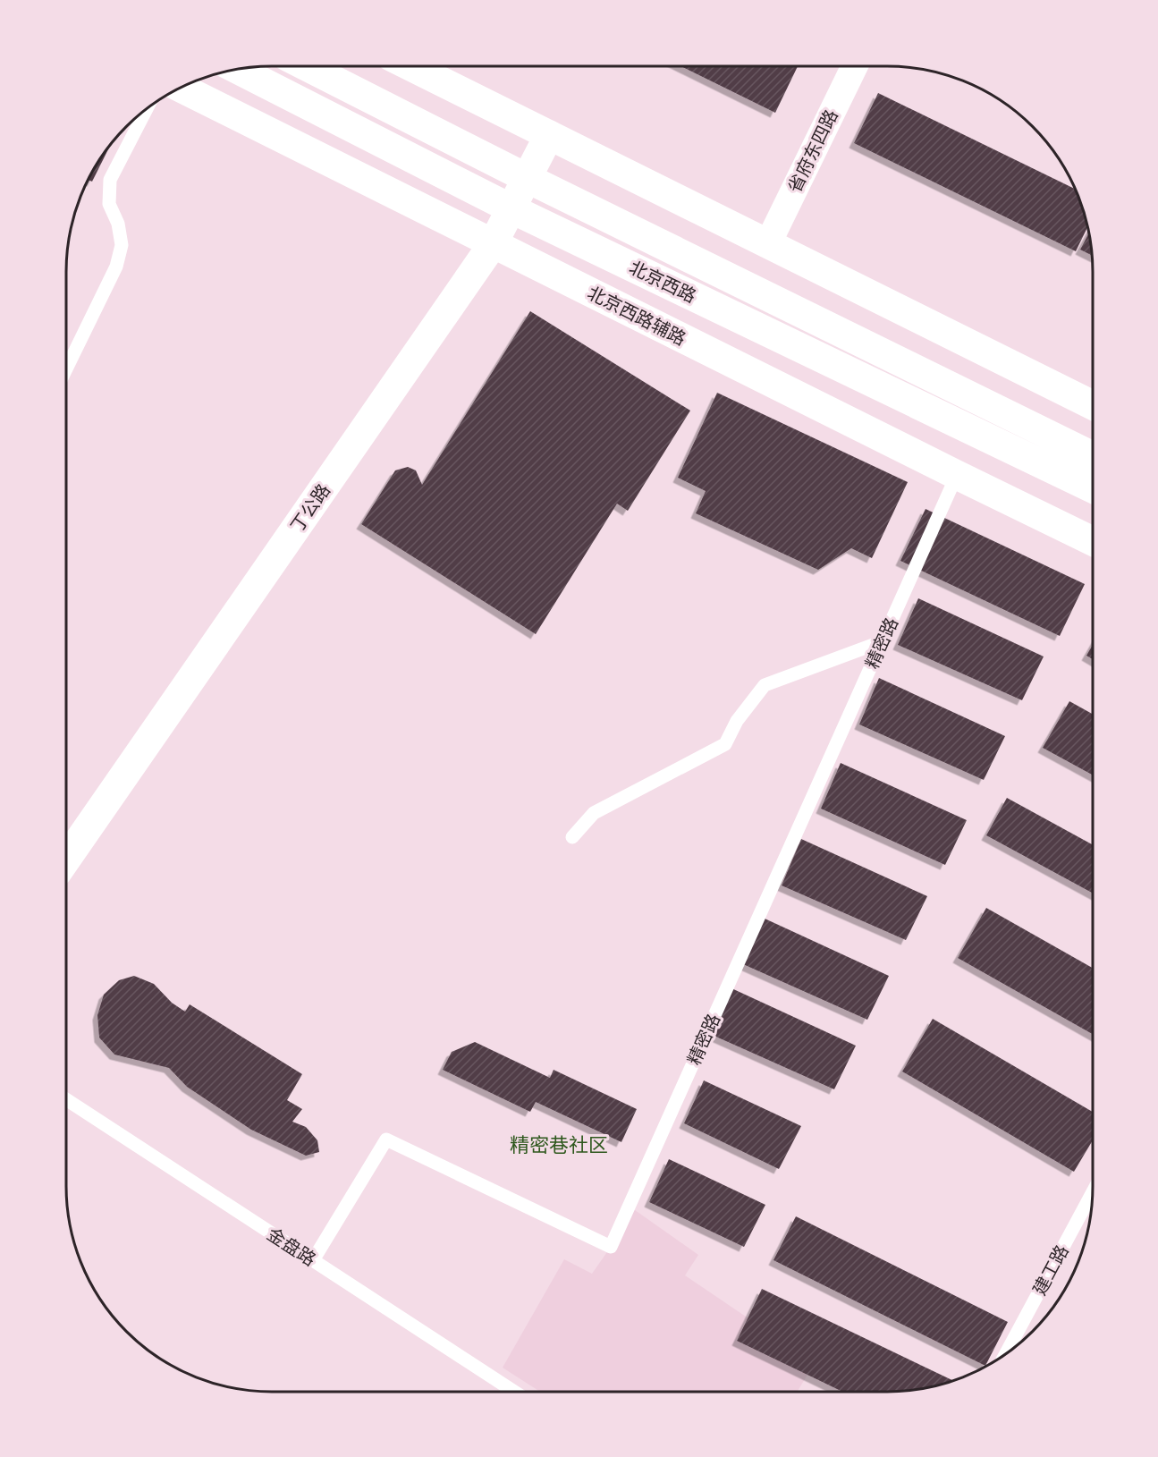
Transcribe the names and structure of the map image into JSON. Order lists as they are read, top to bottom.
{
  "streets": {
    "main road": ["北京西路", "北京西路辅路", "丁公路"],
    "street": ["省府东四路"],
    "lane": ["精密路", "金盘路", "建工路"]
  },
  "crossings": [
    ["北京西路", "丁公路"],
    ["北京西路辅路", "丁公路"],
    ["北京西路辅路", "精密路"],
    ["精密路", "金盘路"]
  ],
  "districts": ["精密巷社区"]
}
